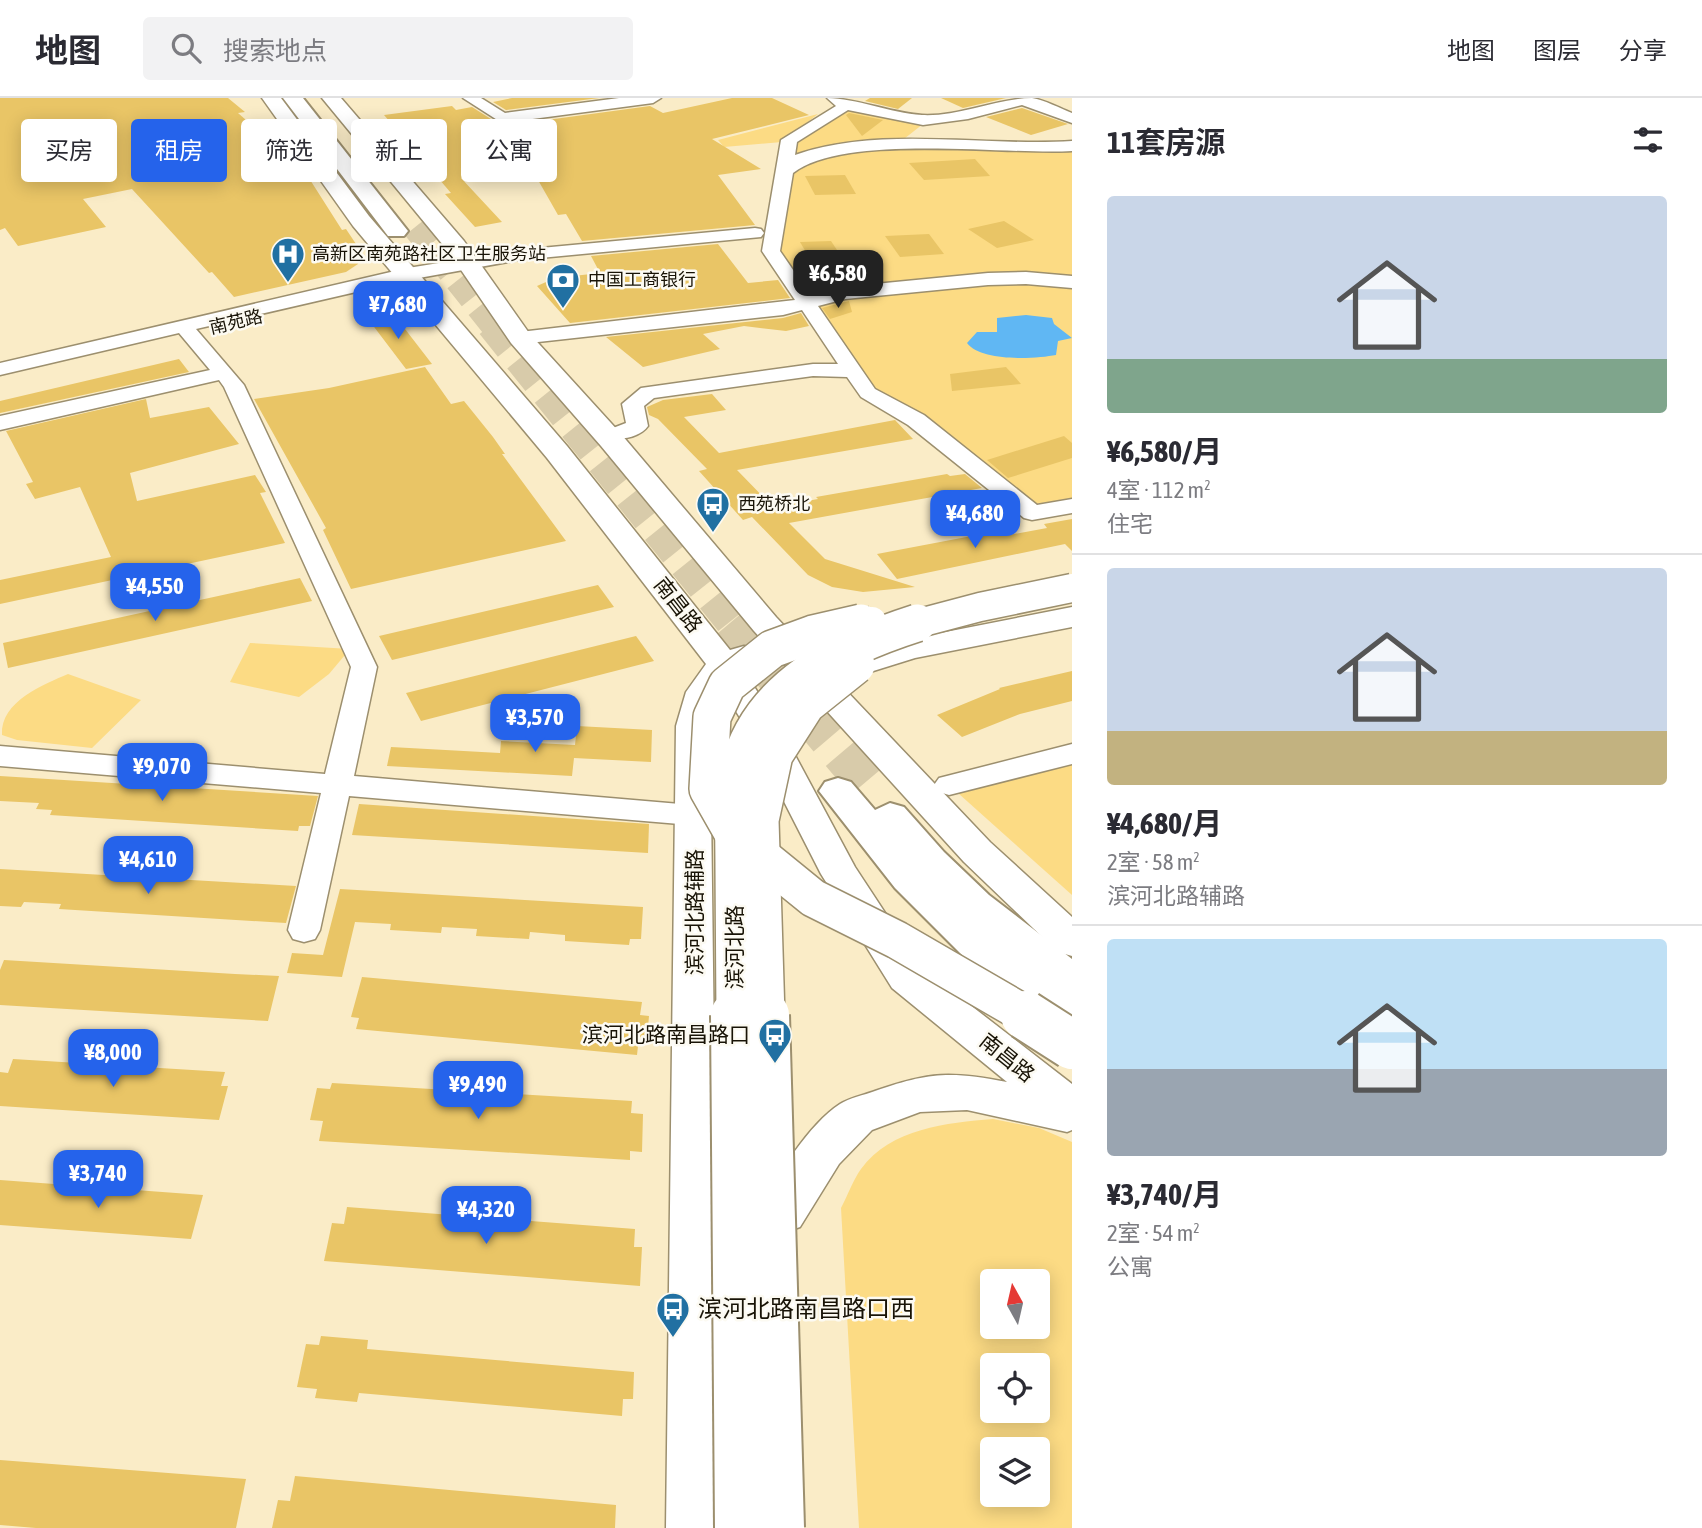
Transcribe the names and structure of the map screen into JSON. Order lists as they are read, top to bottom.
{
  "streets": {
    "main road": ["南昌路", "滨河北路辅路", "滨河北路"],
    "street": ["南苑路"]
  },
  "crossings": [
    ["南苑路", "南昌路"],
    ["南昌路", "滨河北路辅路"]
  ],
  "places": {
    "hospital": ["高新区南苑路社区卫生服务站"],
    "bank": ["中国工商银行"],
    "bus stop": ["西苑桥北", "滨河北路南昌路口", "滨河北路南昌路口西"]
  },
  "north": "top",
  "page": {
    "header": "地图",
    "search": "搜索地点",
    "nav": ["地图", "图层", "分享"],
    "heading": "11套房源",
    "chip": [
      "买房",
      "租房",
      "筛选",
      "新上",
      "公寓"
    ],
    "list": [
      {
        "name": "¥6,580/月",
        "note": "4室 · 112 m² · 住宅"
      },
      {
        "name": "¥4,680/月",
        "note": "2室 · 58 m² · 滨河北路辅路"
      },
      {
        "name": "¥3,740/月",
        "note": "2室 · 54 m² · 公寓"
      }
    ],
    "price": [
      "¥6,580",
      "¥7,680",
      "¥4,680",
      "¥4,550",
      "¥3,570",
      "¥9,070",
      "¥4,610",
      "¥8,000",
      "¥9,490",
      "¥3,740",
      "¥4,320"
    ]
  }
}
